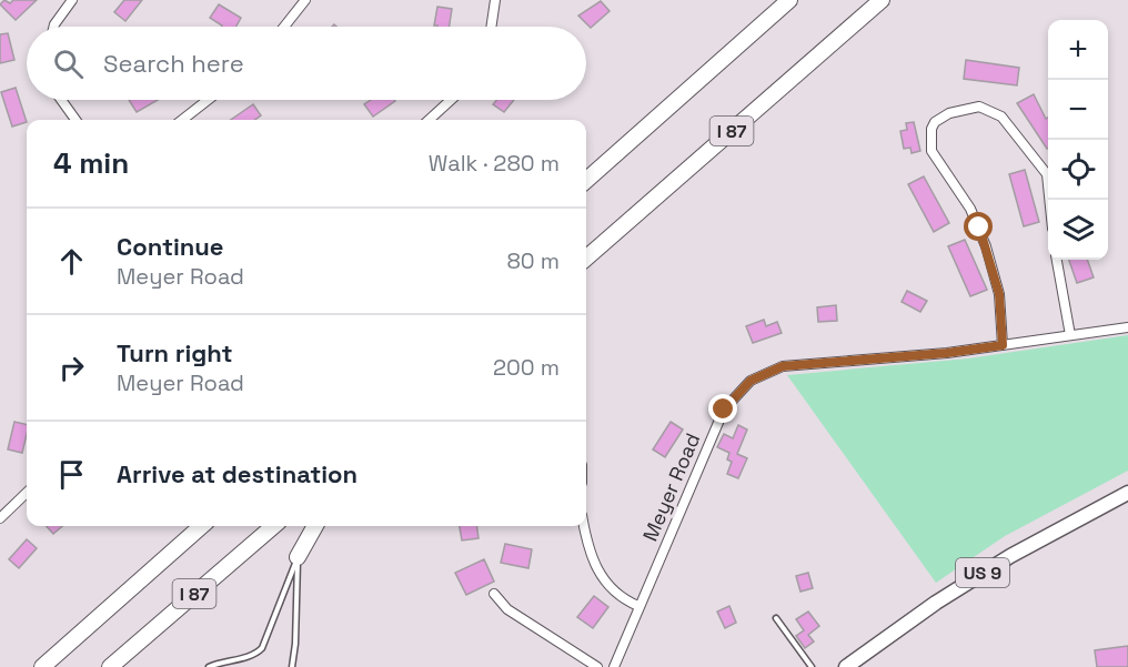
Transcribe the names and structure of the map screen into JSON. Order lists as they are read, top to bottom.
{
  "streets": {
    "highway": ["I 87"],
    "main road": ["US 9"],
    "street": ["Meyer Road"]
  },
  "page": {
    "map_buttons": ["+", "−"],
    "search": "Search here",
    "heading": ["4 min", "Walk · 280 m"],
    "list": [
      ["Continue", "Meyer Road", "80 m"],
      ["Turn right", "Meyer Road", "200 m"],
      "Arrive at destination"
    ]
  }
}
